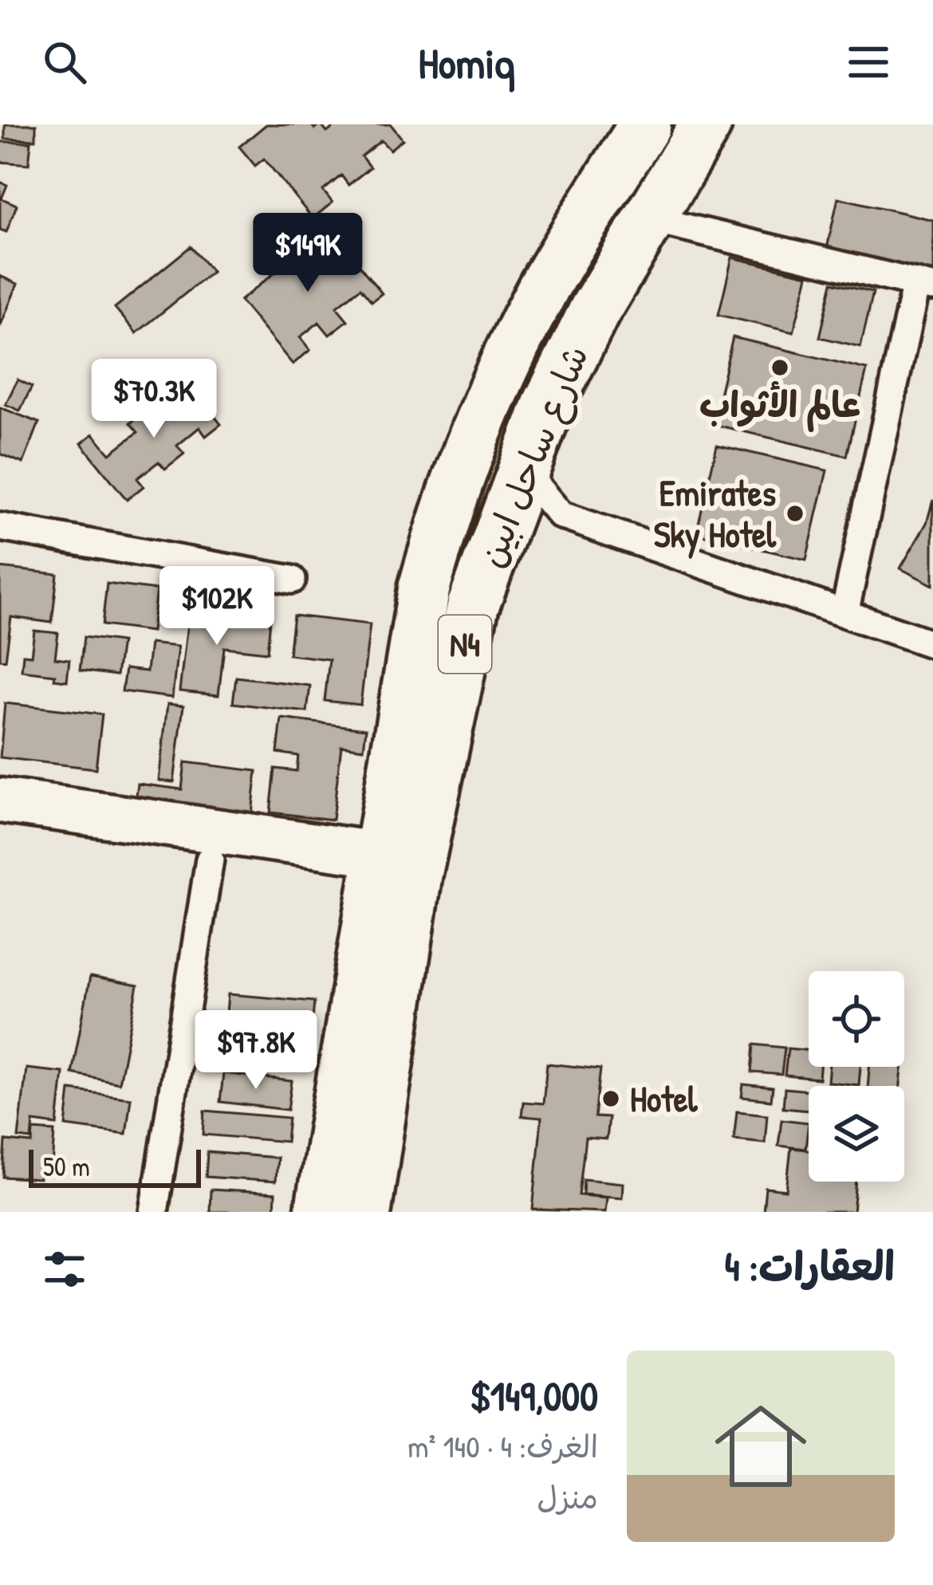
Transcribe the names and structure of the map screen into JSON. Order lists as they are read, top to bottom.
{
  "streets": {
    "highway": ["شارع ساحل ابين", "N4"]
  },
  "places": ["عالم الأثواب", "Emirates Sky Hotel", "Hotel"],
  "scale_bar": "50 m",
  "page": {
    "header": "Homiq",
    "price": [
      "$149K",
      "$70.3K",
      "$102K",
      "$97.8K"
    ],
    "scale": "50 m",
    "heading": "العقارات: 4",
    "list": [
      {
        "name": "$149,000",
        "note": "الغرف: 4 · 140 m² · منزل"
      }
    ]
  }
}
